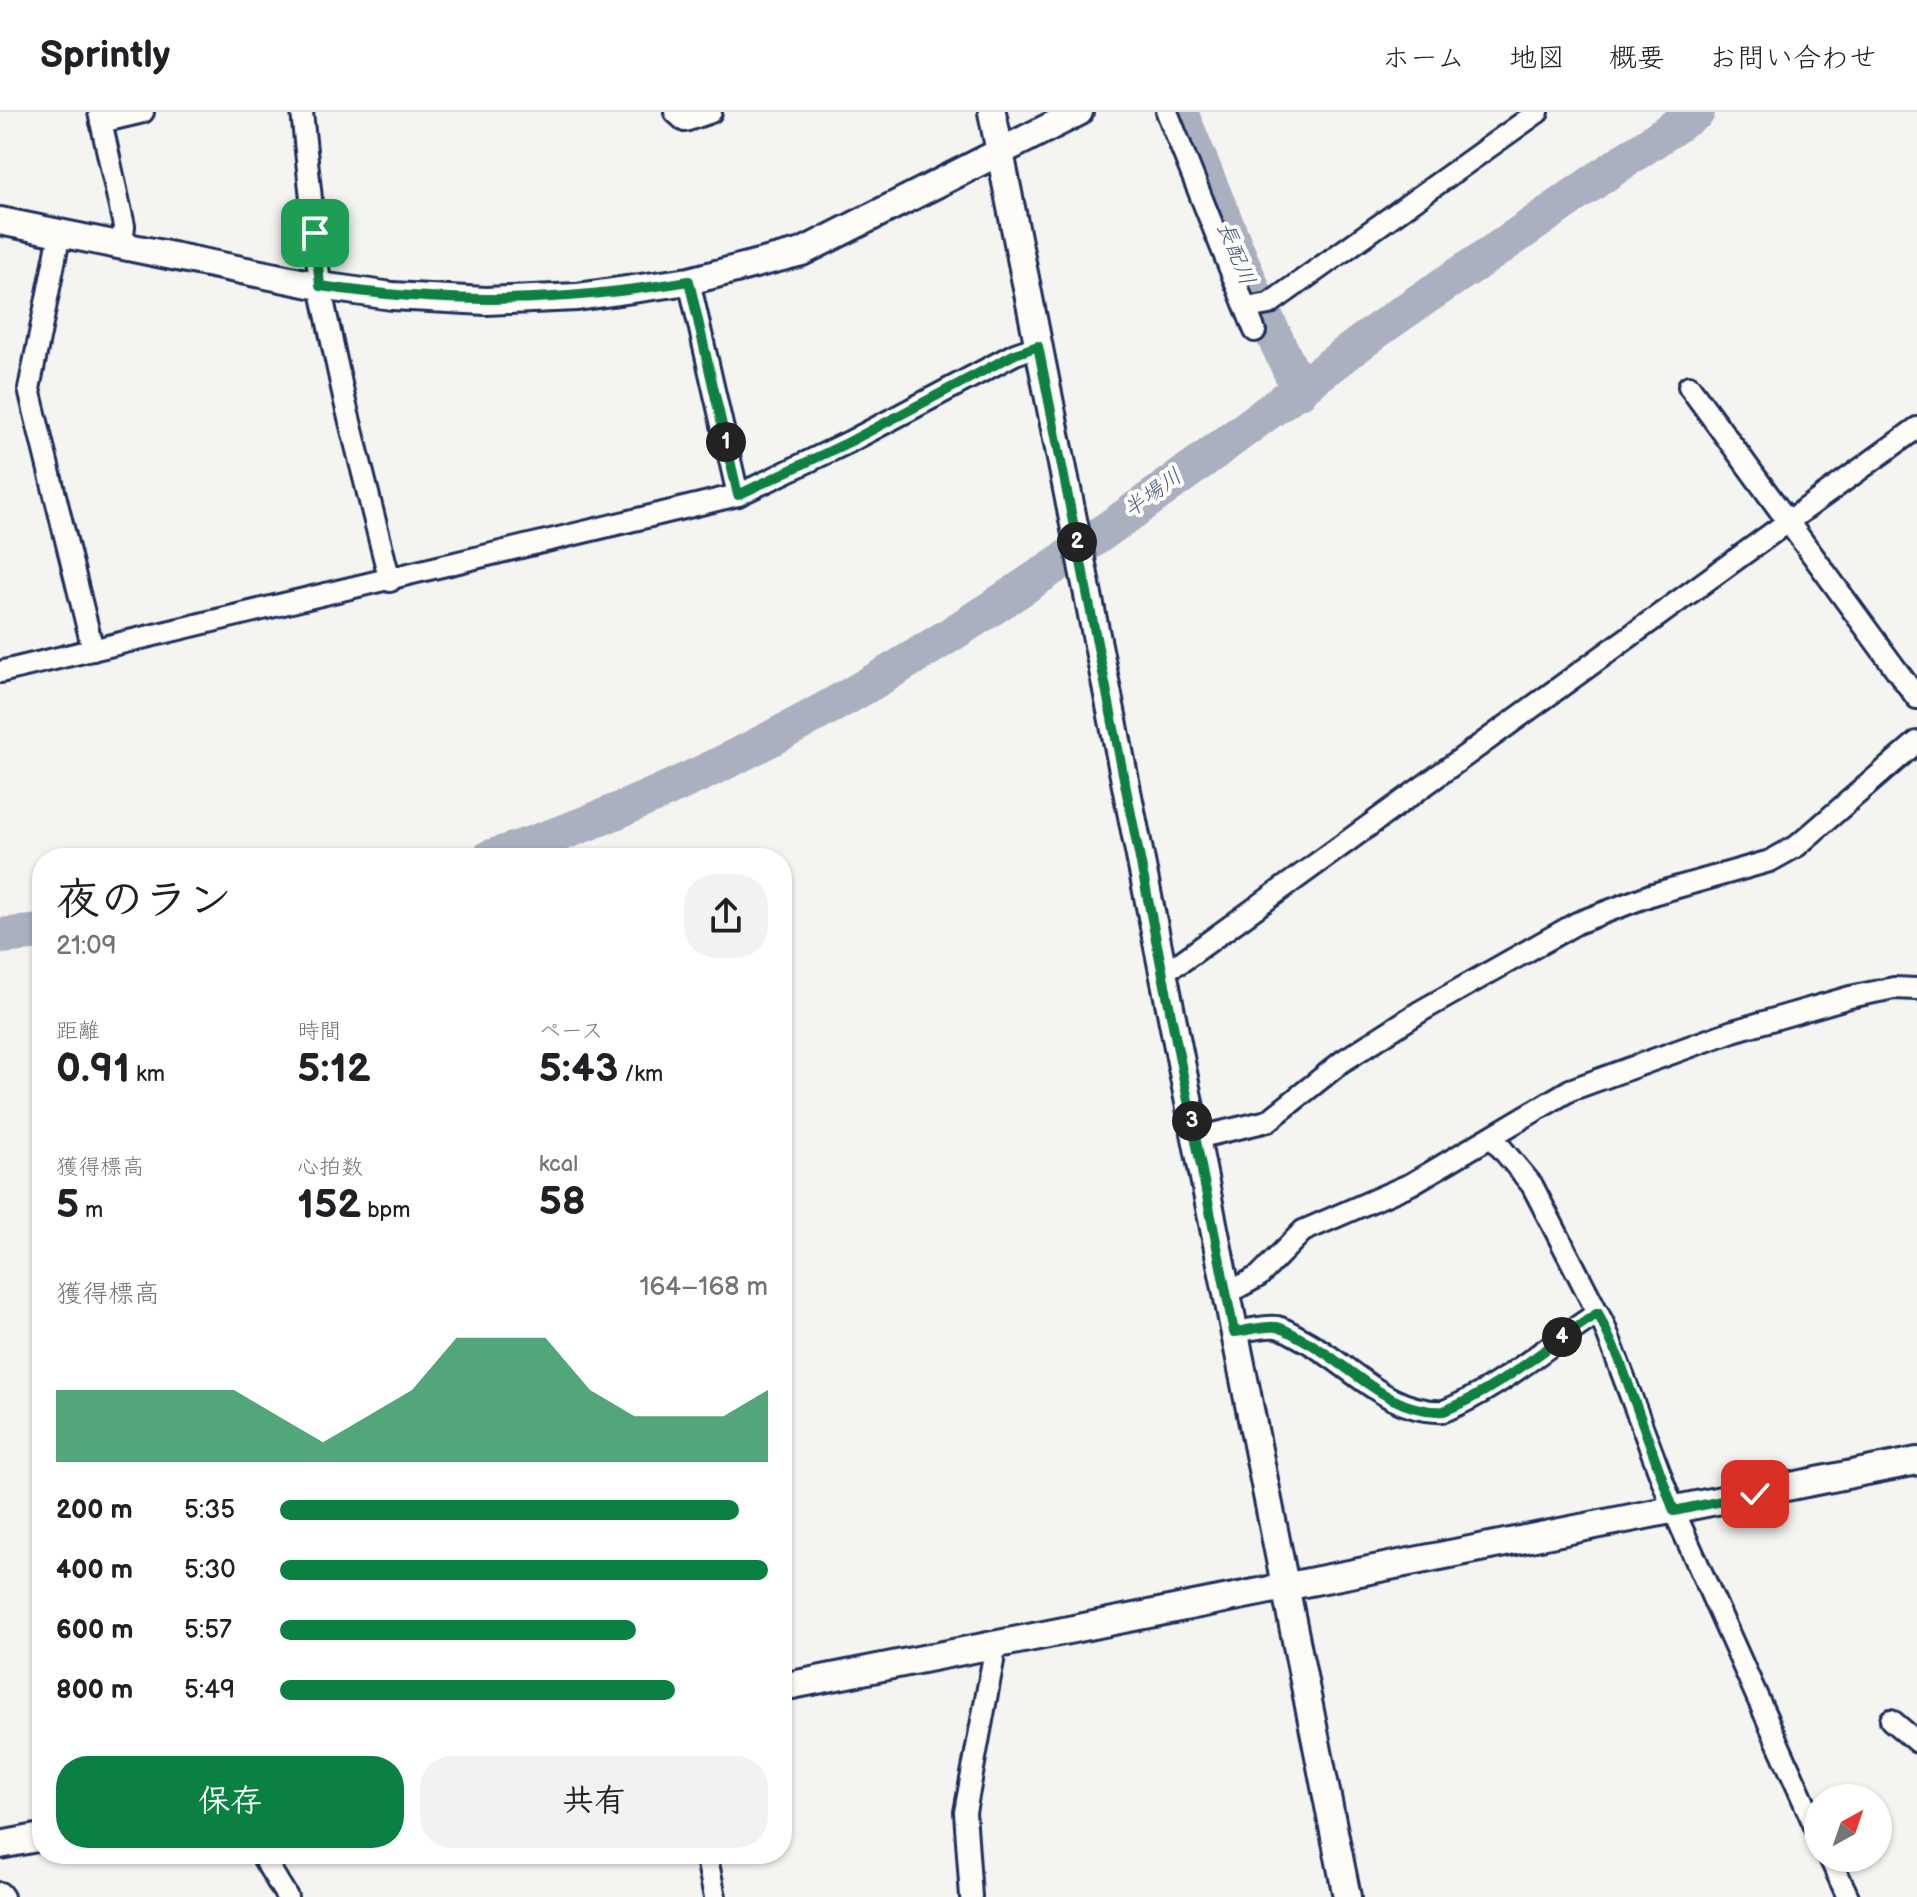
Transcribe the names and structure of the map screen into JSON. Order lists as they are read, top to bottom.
{
  "water": ["長配川", "半場川"],
  "north": "top right",
  "page": {
    "header": "Sprintly",
    "nav": [
      "ホーム",
      "地図",
      "概要",
      "お問い合わせ"
    ],
    "pins": [
      "1",
      "2",
      "3",
      "4"
    ],
    "heading": ["夜のラン", "21:09"],
    "stats": [
      ["距離", "0.91 km"],
      ["時間", "5:12"],
      ["ペース", "5:43 /km"],
      ["獲得標高", "5 m"],
      ["心拍数", "152 bpm"],
      ["kcal", "58"]
    ],
    "chart": ["獲得標高", "164–168 m"],
    "list": [
      {
        "name": "200 m",
        "note": "5:35"
      },
      {
        "name": "400 m",
        "note": "5:30"
      },
      {
        "name": "600 m",
        "note": "5:57"
      },
      {
        "name": "800 m",
        "note": "5:49"
      }
    ],
    "buttons": ["保存", "共有"]
  }
}
